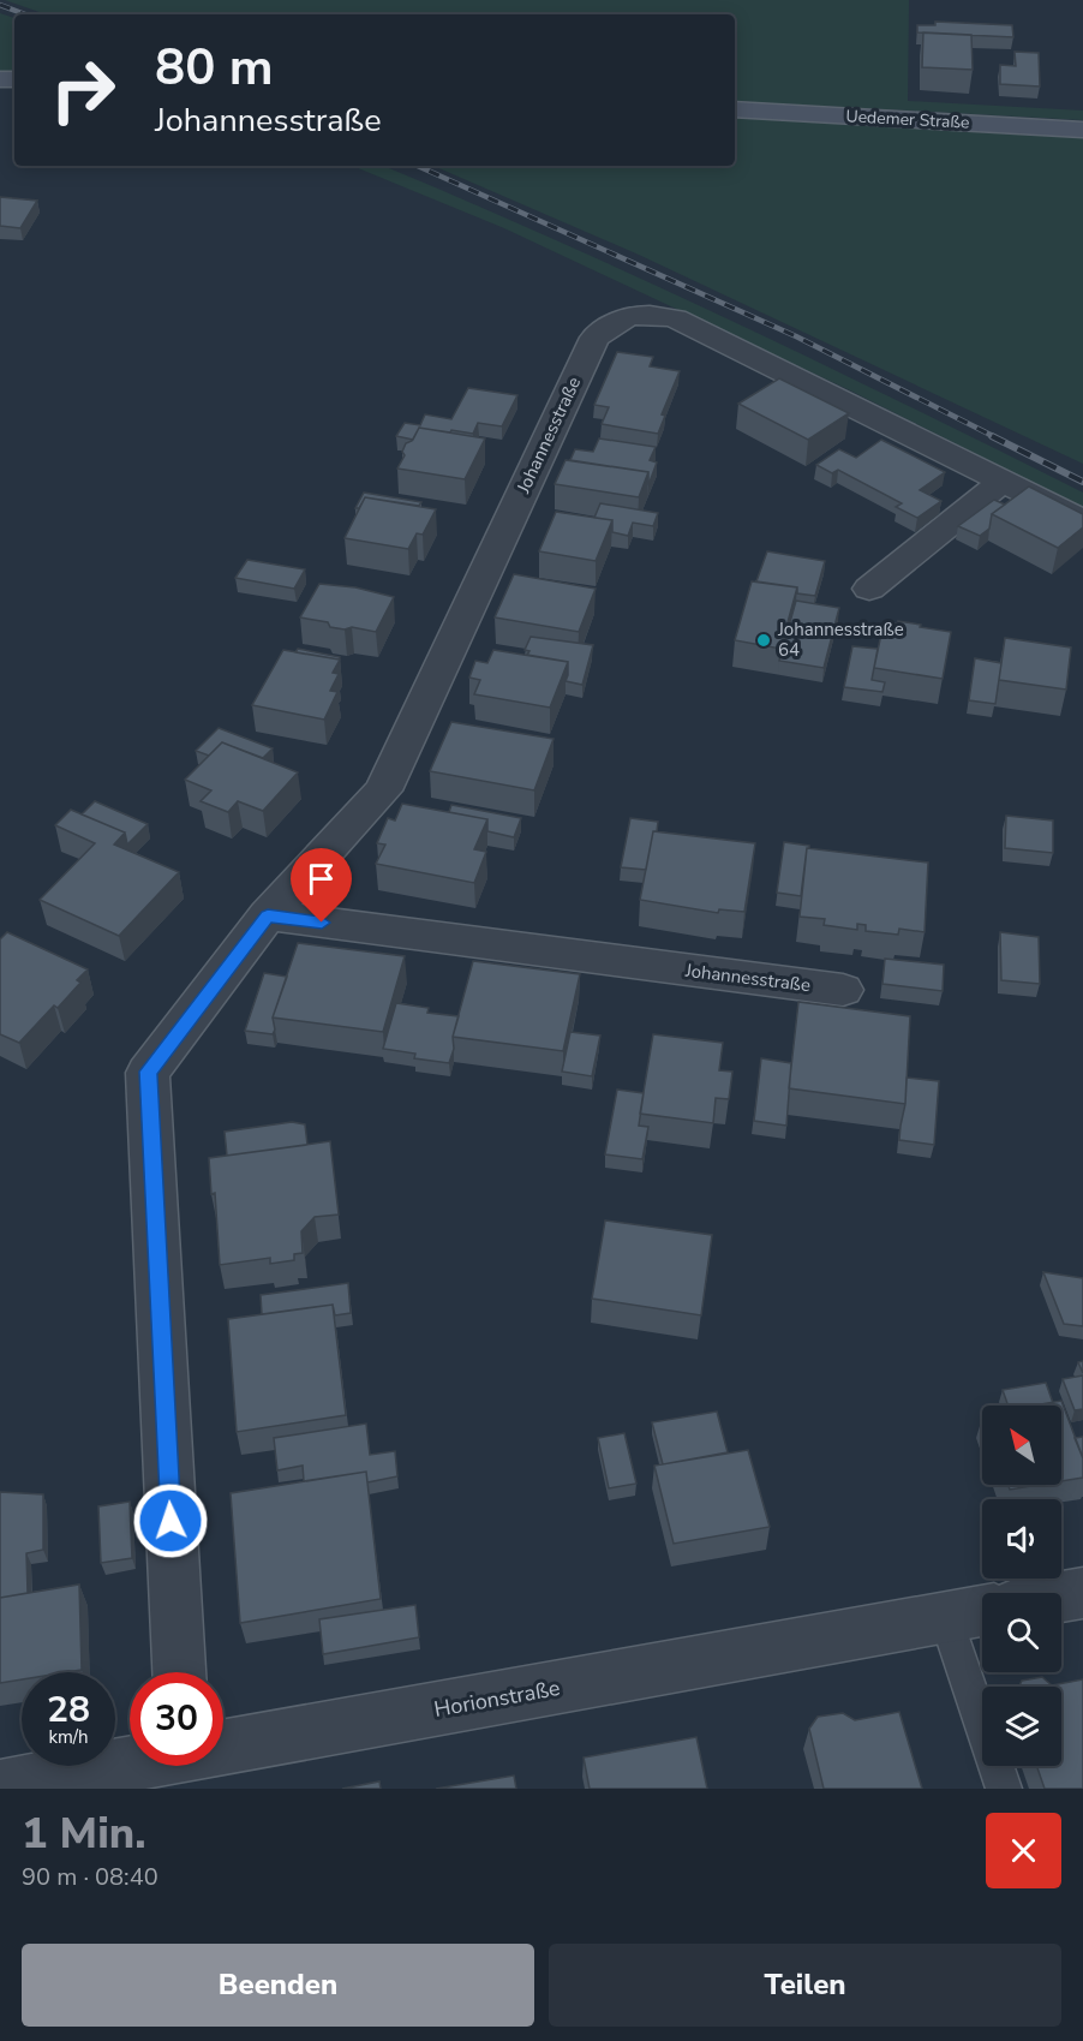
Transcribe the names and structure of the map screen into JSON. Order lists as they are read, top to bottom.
{
  "streets": {
    "main road": ["Uedemer Straße"],
    "street": ["Johannesstraße", "Horionstraße"]
  },
  "places": ["Johannesstraße 64"],
  "north": "top left",
  "page": {
    "turn": ["80 m", "Johannesstraße"],
    "speed": "28 km/h",
    "limit": "30",
    "heading": ["1 Min.", "90 m · 08:40"],
    "buttons": ["Beenden", "Teilen"]
  }
}
